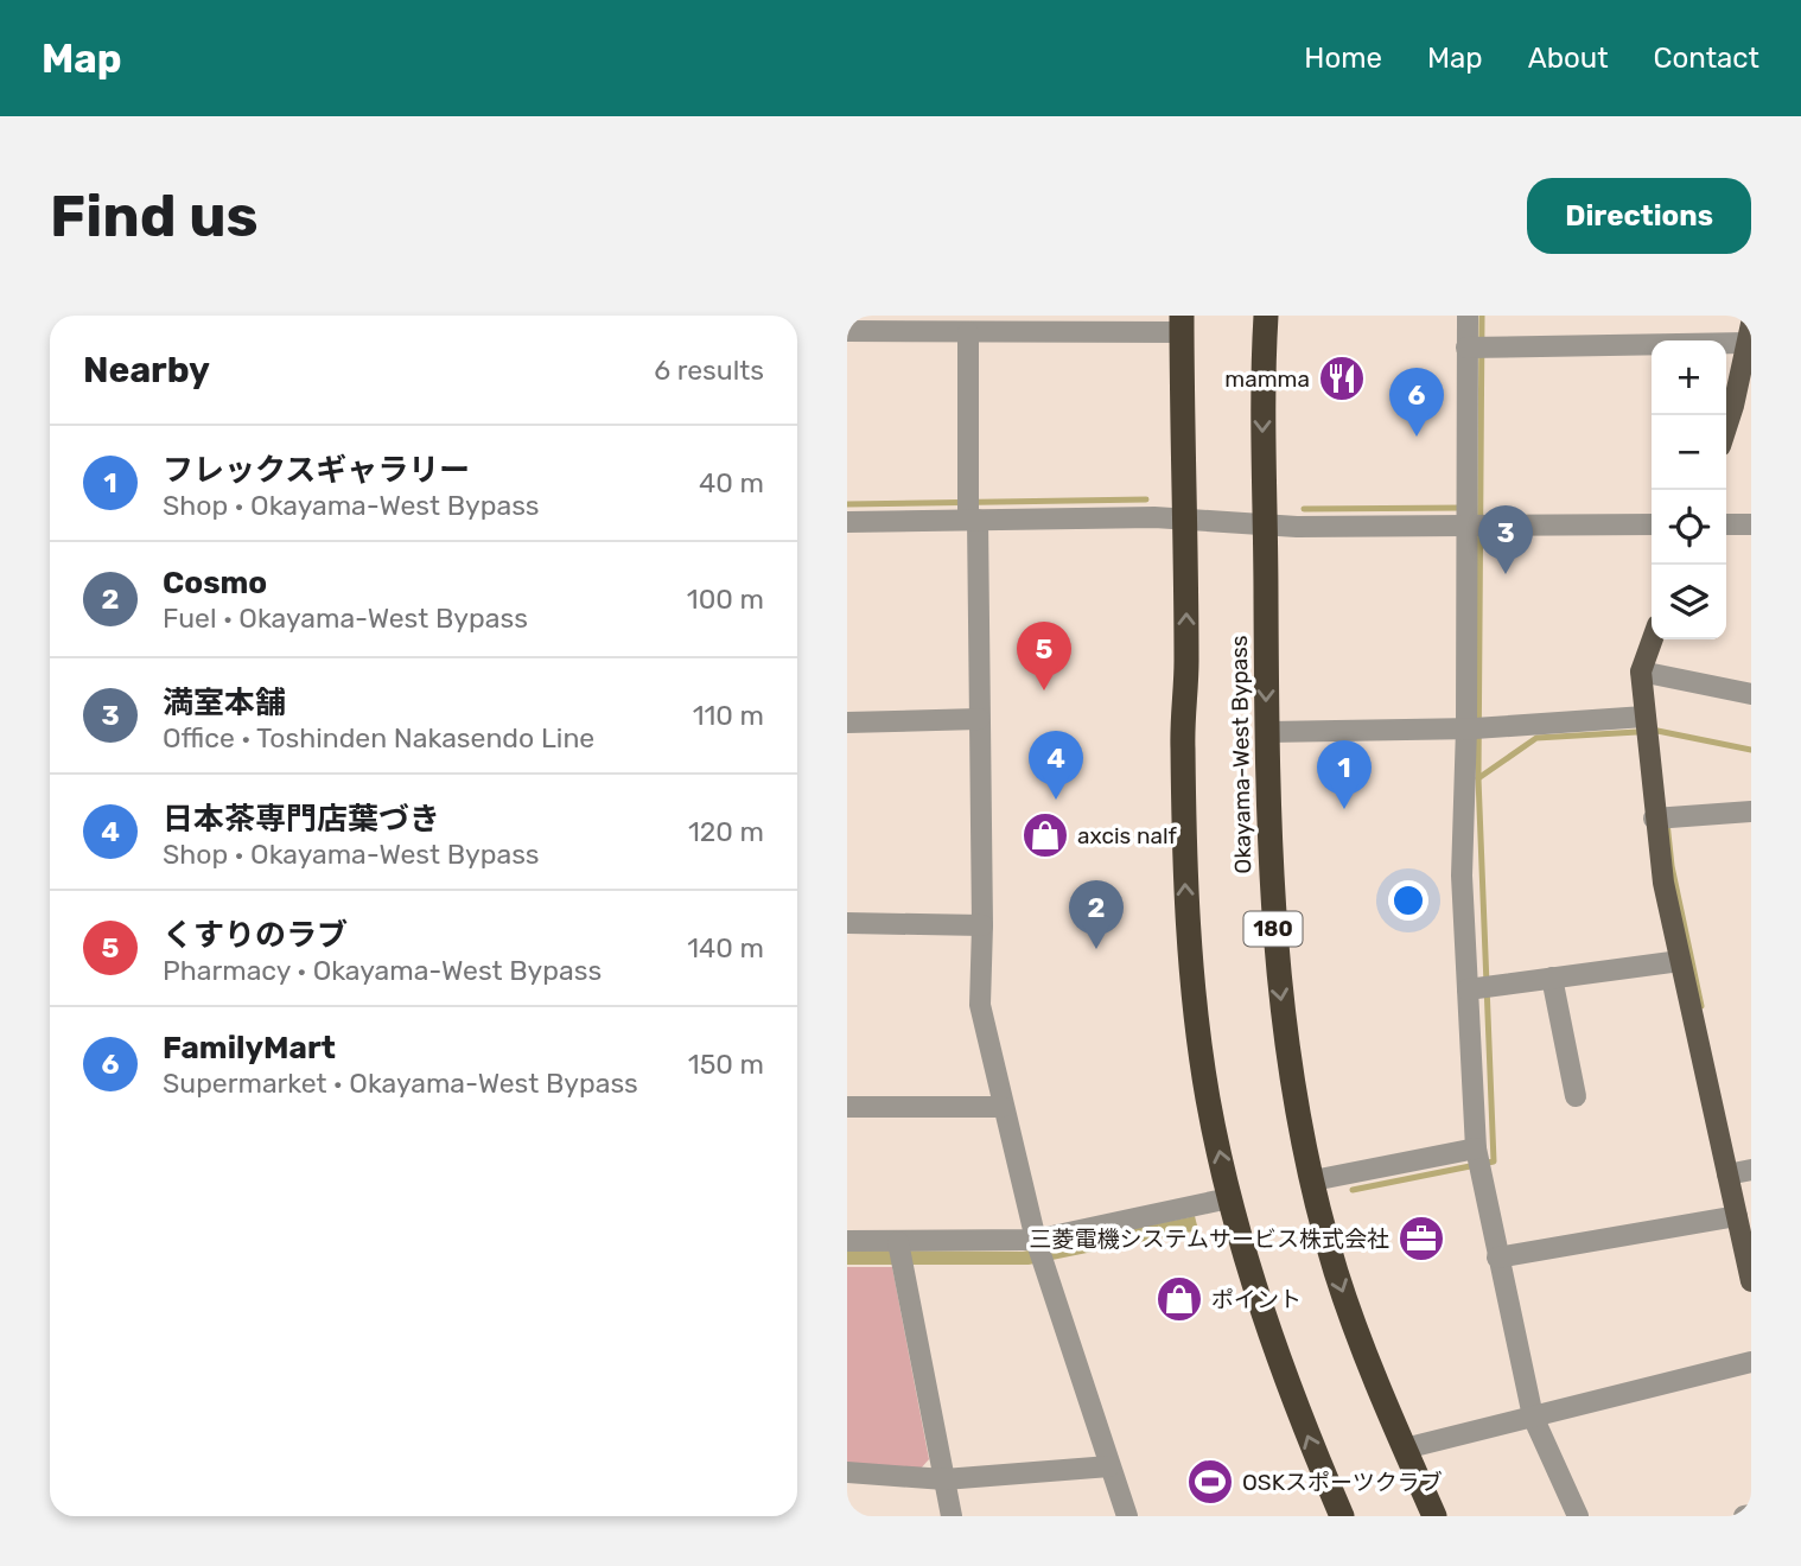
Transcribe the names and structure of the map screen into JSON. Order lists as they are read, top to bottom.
{
  "streets": {
    "highway": ["Okayama-West Bypass", "180"]
  },
  "places": {
    "restaurant": ["mamma"],
    "shop": ["axcis nalf", "ポイント"],
    "office": ["三菱電機システムサービス株式会社"],
    "sports": ["OSKスポーツクラブ"]
  },
  "page": {
    "header": "Map",
    "nav": [
      "Home",
      "Map",
      "About",
      "Contact"
    ],
    "buttons": "Directions",
    "title": "Find us",
    "heading": ["Nearby", "6 results"],
    "map_buttons": ["+", "−"],
    "pins": [
      "6",
      "3",
      "5",
      "4",
      "1",
      "2"
    ],
    "list": [
      {
        "mark": "1",
        "name": "フレックスギャラリー",
        "note": "Shop · Okayama-West Bypass",
        "value": "40 m"
      },
      {
        "mark": "2",
        "name": "Cosmo",
        "note": "Fuel · Okayama-West Bypass",
        "value": "100 m"
      },
      {
        "mark": "3",
        "name": "満室本舗",
        "note": "Office · Toshinden Nakasendo Line",
        "value": "110 m"
      },
      {
        "mark": "4",
        "name": "日本茶専門店葉づき",
        "note": "Shop · Okayama-West Bypass",
        "value": "120 m"
      },
      {
        "mark": "5",
        "name": "くすりのラブ",
        "note": "Pharmacy · Okayama-West Bypass",
        "value": "140 m"
      },
      {
        "mark": "6",
        "name": "FamilyMart",
        "note": "Supermarket · Okayama-West Bypass",
        "value": "150 m"
      }
    ]
  }
}
